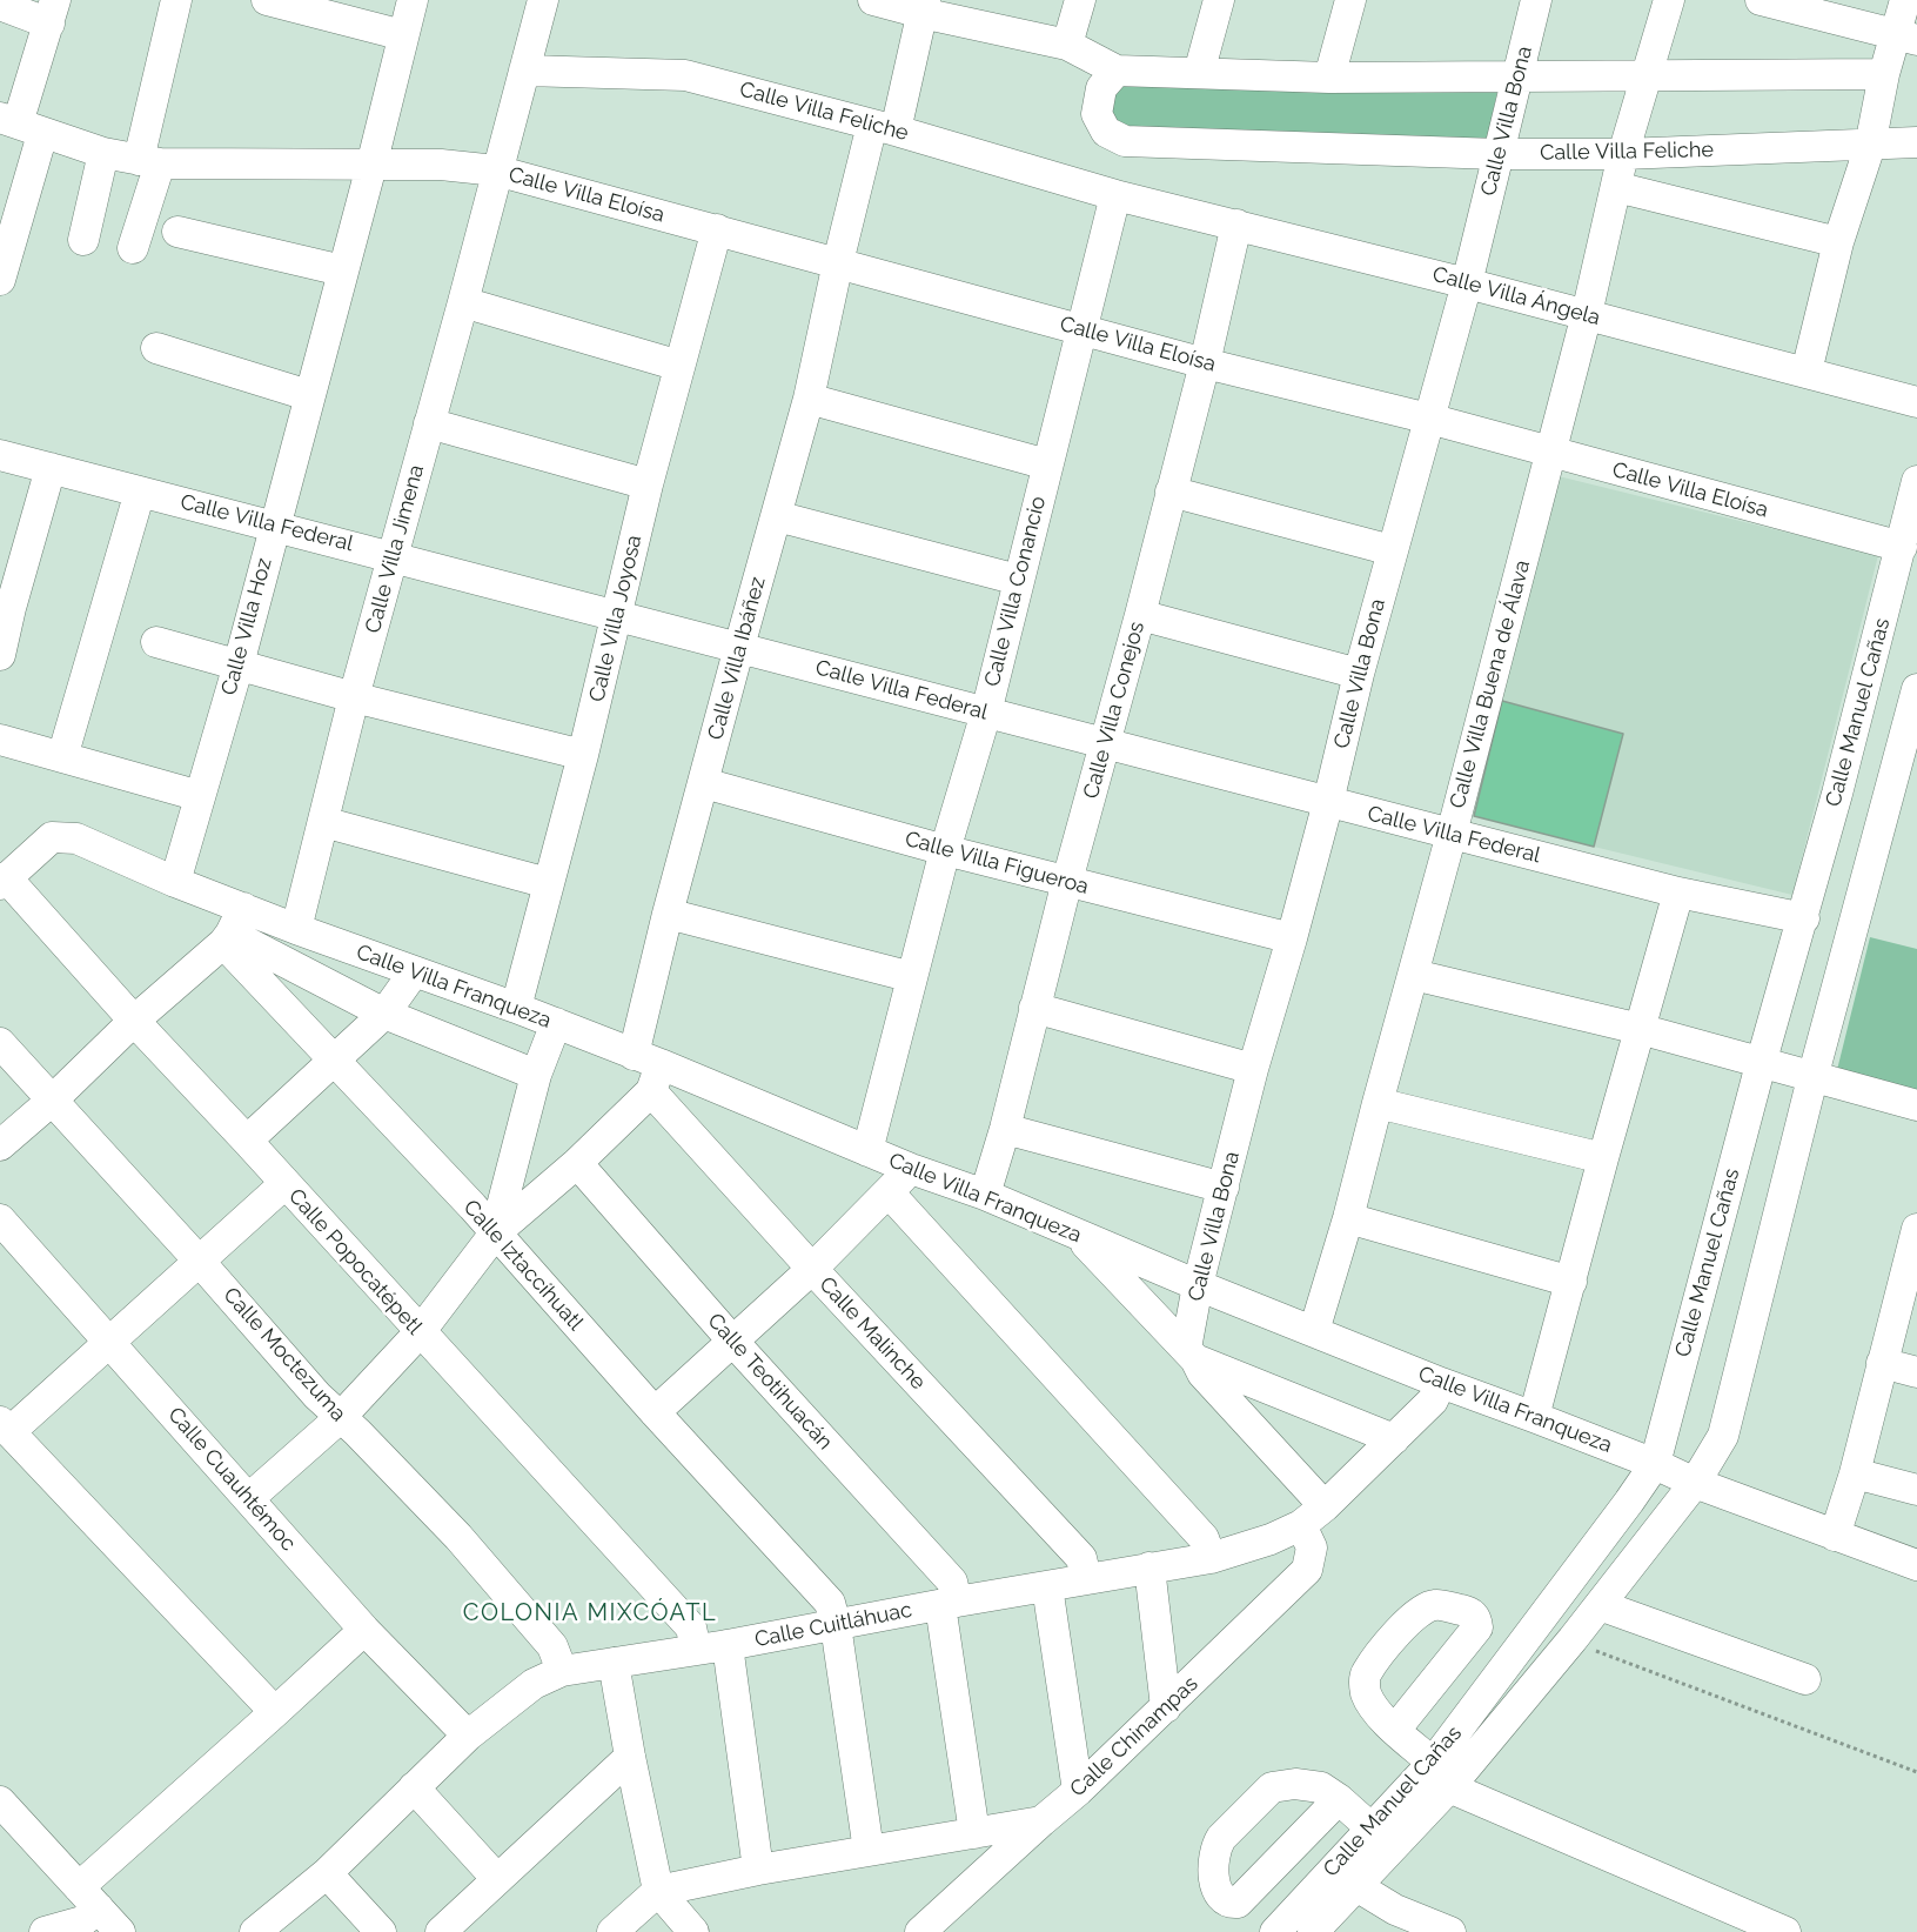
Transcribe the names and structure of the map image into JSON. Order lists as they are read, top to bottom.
{
  "streets": {
    "street": [
      "Calle Villa Feliche",
      "Calle Villa Bona",
      "Calle Villa Eloísa",
      "Calle Villa Ángela",
      "Calle Villa Federal",
      "Calle Villa Jimena",
      "Calle Villa Conancio",
      "Calle Villa Joyosa",
      "Calle Villa Hoz",
      "Calle Villa Ibáñez",
      "Calle Villa Buena de Álava",
      "Calle Villa Conejos",
      "Calle Manuel Cañas",
      "Calle Villa Figueroa",
      "Calle Villa Franqueza",
      "Calle Popocatépetl",
      "Calle Iztaccíhuatl",
      "Calle Malinche",
      "Calle Moctezuma",
      "Calle Teotihuacán",
      "Calle Cuauhtémoc",
      "Calle Cuitláhuac",
      "Calle Chinampas"
    ]
  },
  "crossings": [
    ["Calle Villa Feliche", "Calle Villa Bona"],
    ["Calle Villa Feliche", "Calle Villa Ángela"],
    ["Calle Villa Feliche", "Calle Villa Jimena"],
    ["Calle Villa Feliche", "Calle Villa Conancio"],
    ["Calle Villa Feliche", "Calle Villa Ibáñez"],
    ["Calle Villa Feliche", "Calle Villa Buena de Álava"],
    ["Calle Villa Bona", "Calle Villa Eloísa"],
    ["Calle Villa Bona", "Calle Villa Ángela"],
    ["Calle Villa Bona", "Calle Villa Federal"],
    ["Calle Villa Bona", "Calle Villa Figueroa"],
    ["Calle Villa Bona", "Calle Villa Franqueza"],
    ["Calle Villa Eloísa", "Calle Villa Jimena"],
    ["Calle Villa Eloísa", "Calle Villa Conancio"],
    ["Calle Villa Eloísa", "Calle Villa Joyosa"],
    ["Calle Villa Eloísa", "Calle Villa Hoz"],
    ["Calle Villa Eloísa", "Calle Villa Ibáñez"],
    ["Calle Villa Eloísa", "Calle Villa Buena de Álava"],
    ["Calle Villa Eloísa", "Calle Villa Conejos"],
    ["Calle Villa Eloísa", "Calle Manuel Cañas"],
    ["Calle Villa Ángela", "Calle Villa Conancio"],
    ["Calle Villa Ángela", "Calle Villa Buena de Álava"],
    ["Calle Villa Ángela", "Calle Villa Conejos"],
    ["Calle Villa Federal", "Calle Villa Jimena"],
    ["Calle Villa Federal", "Calle Villa Conancio"],
    ["Calle Villa Federal", "Calle Villa Joyosa"],
    ["Calle Villa Federal", "Calle Villa Hoz"],
    ["Calle Villa Federal", "Calle Villa Ibáñez"],
    ["Calle Villa Federal", "Calle Villa Buena de Álava"],
    ["Calle Villa Federal", "Calle Villa Conejos"],
    ["Calle Villa Federal", "Calle Manuel Cañas"],
    ["Calle Villa Jimena", "Calle Villa Franqueza"],
    ["Calle Villa Conancio", "Calle Villa Figueroa"],
    ["Calle Villa Conancio", "Calle Villa Franqueza"],
    ["Calle Villa Joyosa", "Calle Villa Franqueza"],
    ["Calle Villa Hoz", "Calle Villa Franqueza"],
    ["Calle Villa Ibáñez", "Calle Villa Figueroa"],
    ["Calle Villa Ibáñez", "Calle Villa Franqueza"],
    ["Calle Villa Ibáñez", "Calle Malinche"],
    ["Calle Villa Buena de Álava", "Calle Villa Franqueza"],
    ["Calle Villa Conejos", "Calle Villa Figueroa"],
    ["Calle Villa Conejos", "Calle Villa Franqueza"],
    ["Calle Manuel Cañas", "Calle Villa Franqueza"],
    ["Calle Villa Franqueza", "Calle Popocatépetl"],
    ["Calle Villa Franqueza", "Calle Iztaccíhuatl"],
    ["Calle Villa Franqueza", "Calle Malinche"],
    ["Calle Villa Franqueza", "Calle Cuitláhuac"],
    ["Calle Popocatépetl", "Calle Cuitláhuac"],
    ["Calle Iztaccíhuatl", "Calle Cuitláhuac"],
    ["Calle Malinche", "Calle Cuitláhuac"],
    ["Calle Moctezuma", "Calle Cuitláhuac"],
    ["Calle Teotihuacán", "Calle Cuitláhuac"],
    ["Calle Cuauhtémoc", "Calle Cuitláhuac"],
    ["Calle Cuitláhuac", "Calle Chinampas"]
  ],
  "districts": ["COLONIA MIXCÓATL"]
}
